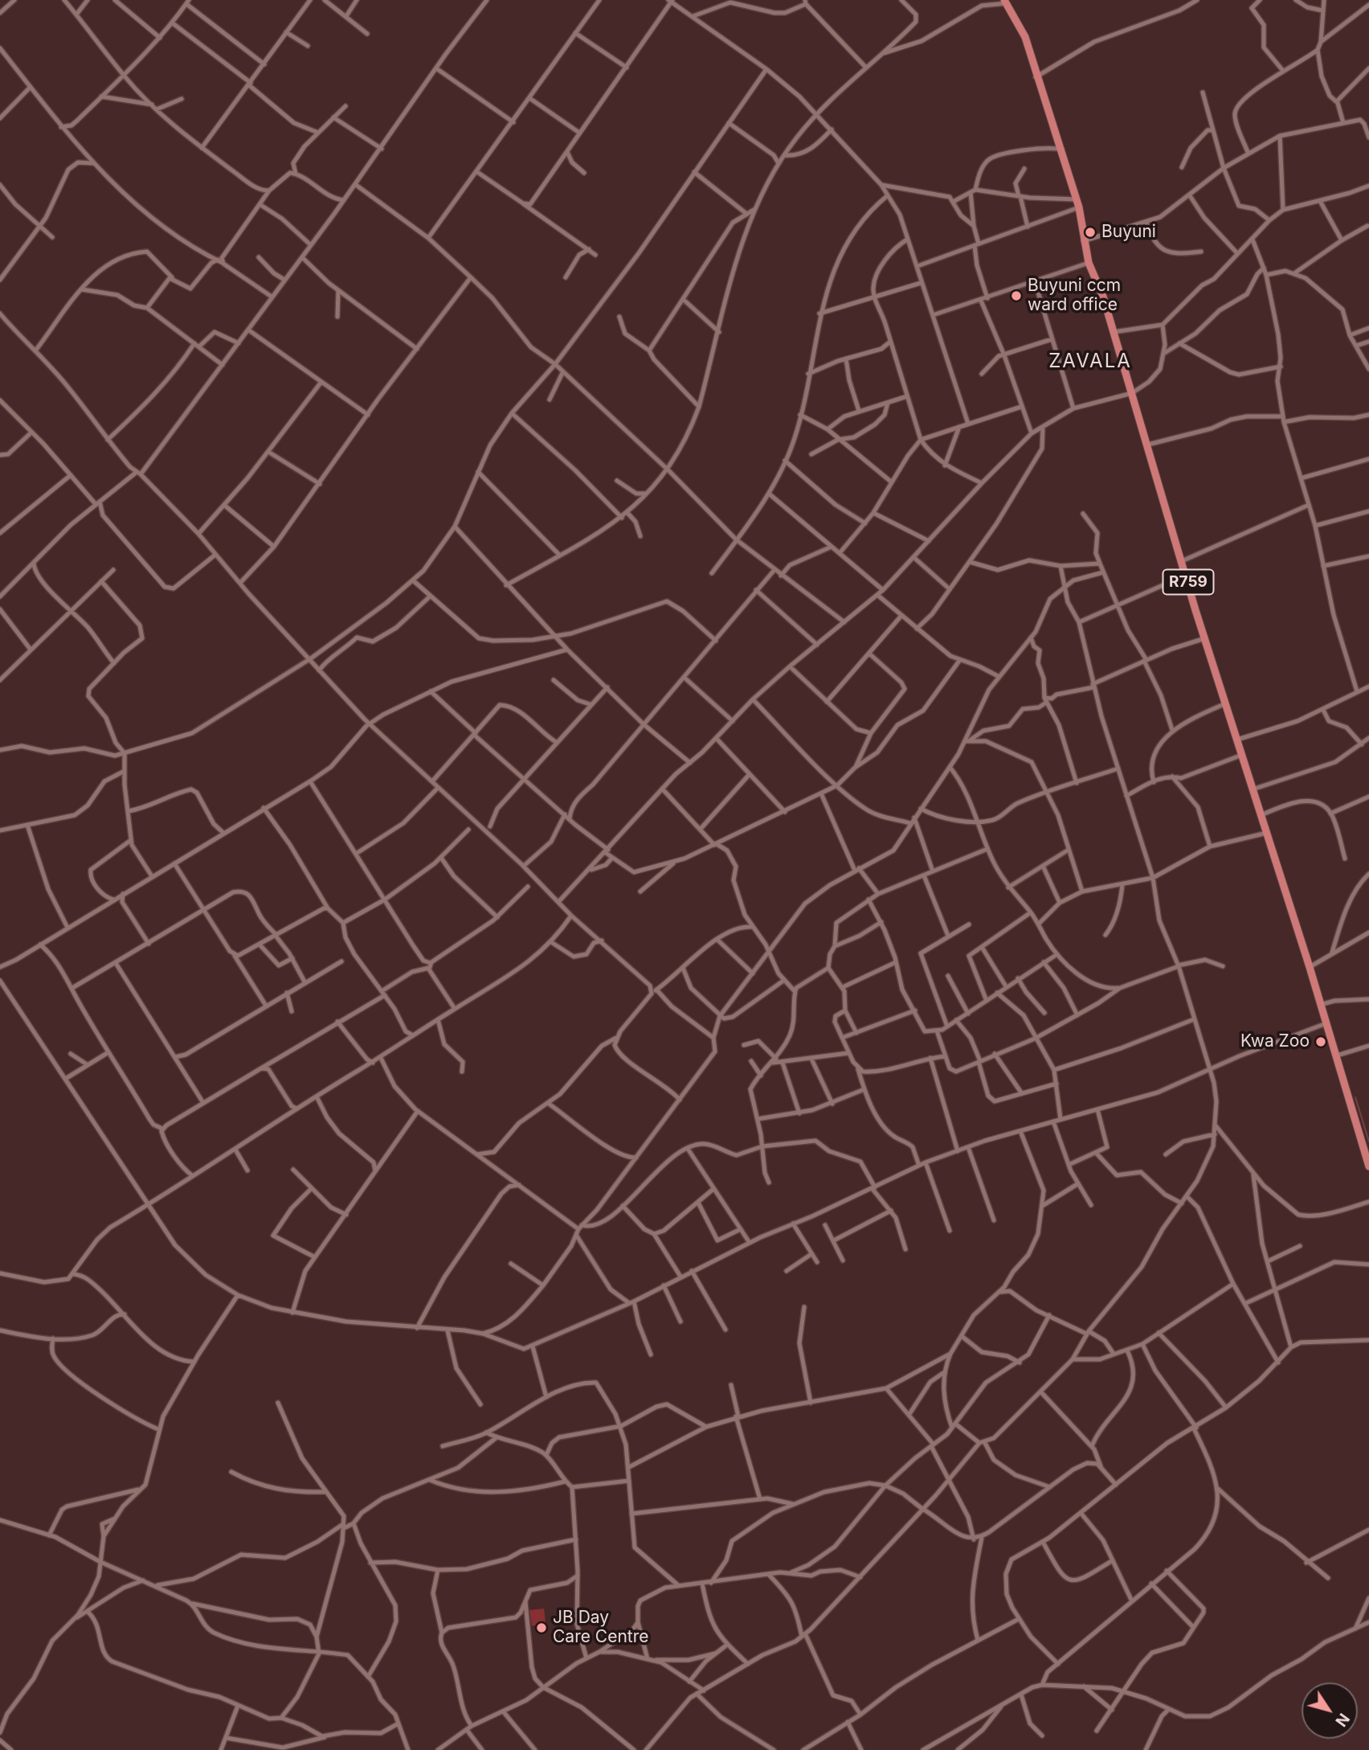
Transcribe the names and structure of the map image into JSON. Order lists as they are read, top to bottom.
{
  "streets": {
    "main road": ["R759"]
  },
  "districts": ["ZAVALA"],
  "places": [
    "Buyuni",
    "Buyuni ccm ward office",
    "Kwa Zoo",
    "JB Day Care Centre"
  ],
  "north": "bottom right"
}
